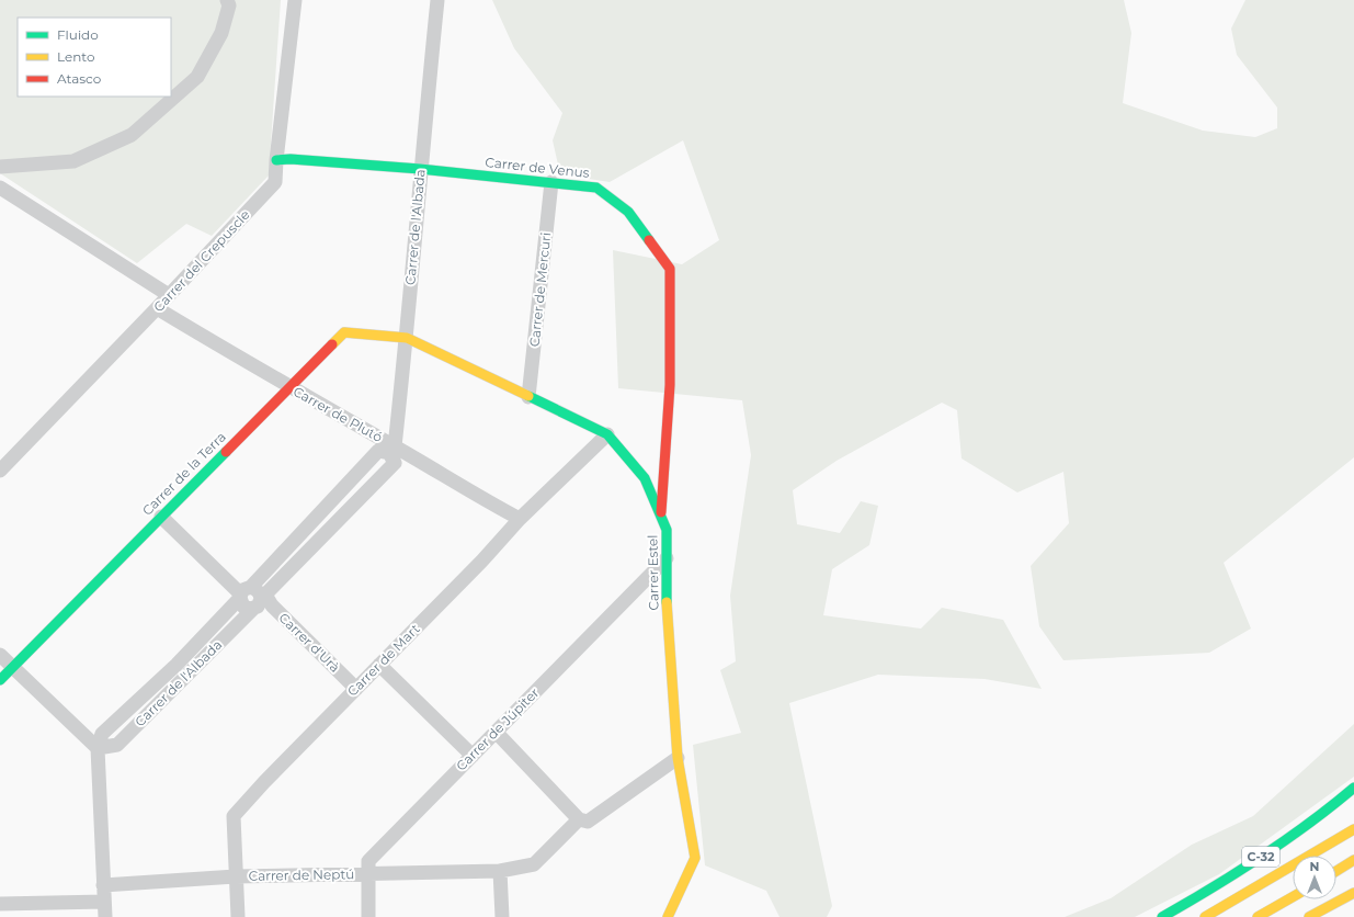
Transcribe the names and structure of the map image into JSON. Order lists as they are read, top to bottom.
{
  "streets": {
    "main road": [
      "Carrer de Venus",
      "Carrer de la Terra",
      "Carrer Estel",
      "C-32"
    ],
    "street": [
      "Carrer de l'Albada",
      "Carrer del Crepuscle",
      "Carrer de Mercuri",
      "Carrer de Plutó",
      "Carrer d'Urà",
      "Carrer de Mart",
      "Carrer de Júpiter",
      "Carrer de Neptú"
    ]
  },
  "crossings": [
    ["Carrer de Venus", "Carrer de l'Albada"],
    ["Carrer de Venus", "Carrer del Crepuscle"],
    ["Carrer de Venus", "Carrer de Mercuri"],
    ["Carrer de Venus", "Carrer Estel"],
    ["Carrer de l'Albada", "Carrer de Plutó"],
    ["Carrer de l'Albada", "Carrer de la Terra"],
    ["Carrer de l'Albada", "Carrer Estel"],
    ["Carrer de l'Albada", "Carrer d'Urà"],
    ["Carrer del Crepuscle", "Carrer de Plutó"],
    ["Carrer de Mercuri", "Carrer Estel"],
    ["Carrer de Plutó", "Carrer de la Terra"],
    ["Carrer de Plutó", "Carrer de Mart"],
    ["Carrer de la Terra", "Carrer Estel"],
    ["Carrer Estel", "Carrer de Mart"],
    ["Carrer Estel", "Carrer de Júpiter"],
    ["Carrer d'Urà", "Carrer de Mart"],
    ["Carrer de Mart", "Carrer de Neptú"],
    ["Carrer de Júpiter", "Carrer de Neptú"]
  ],
  "legend": ["Fluido", "Lento", "Atasco"],
  "north": "top"
}
